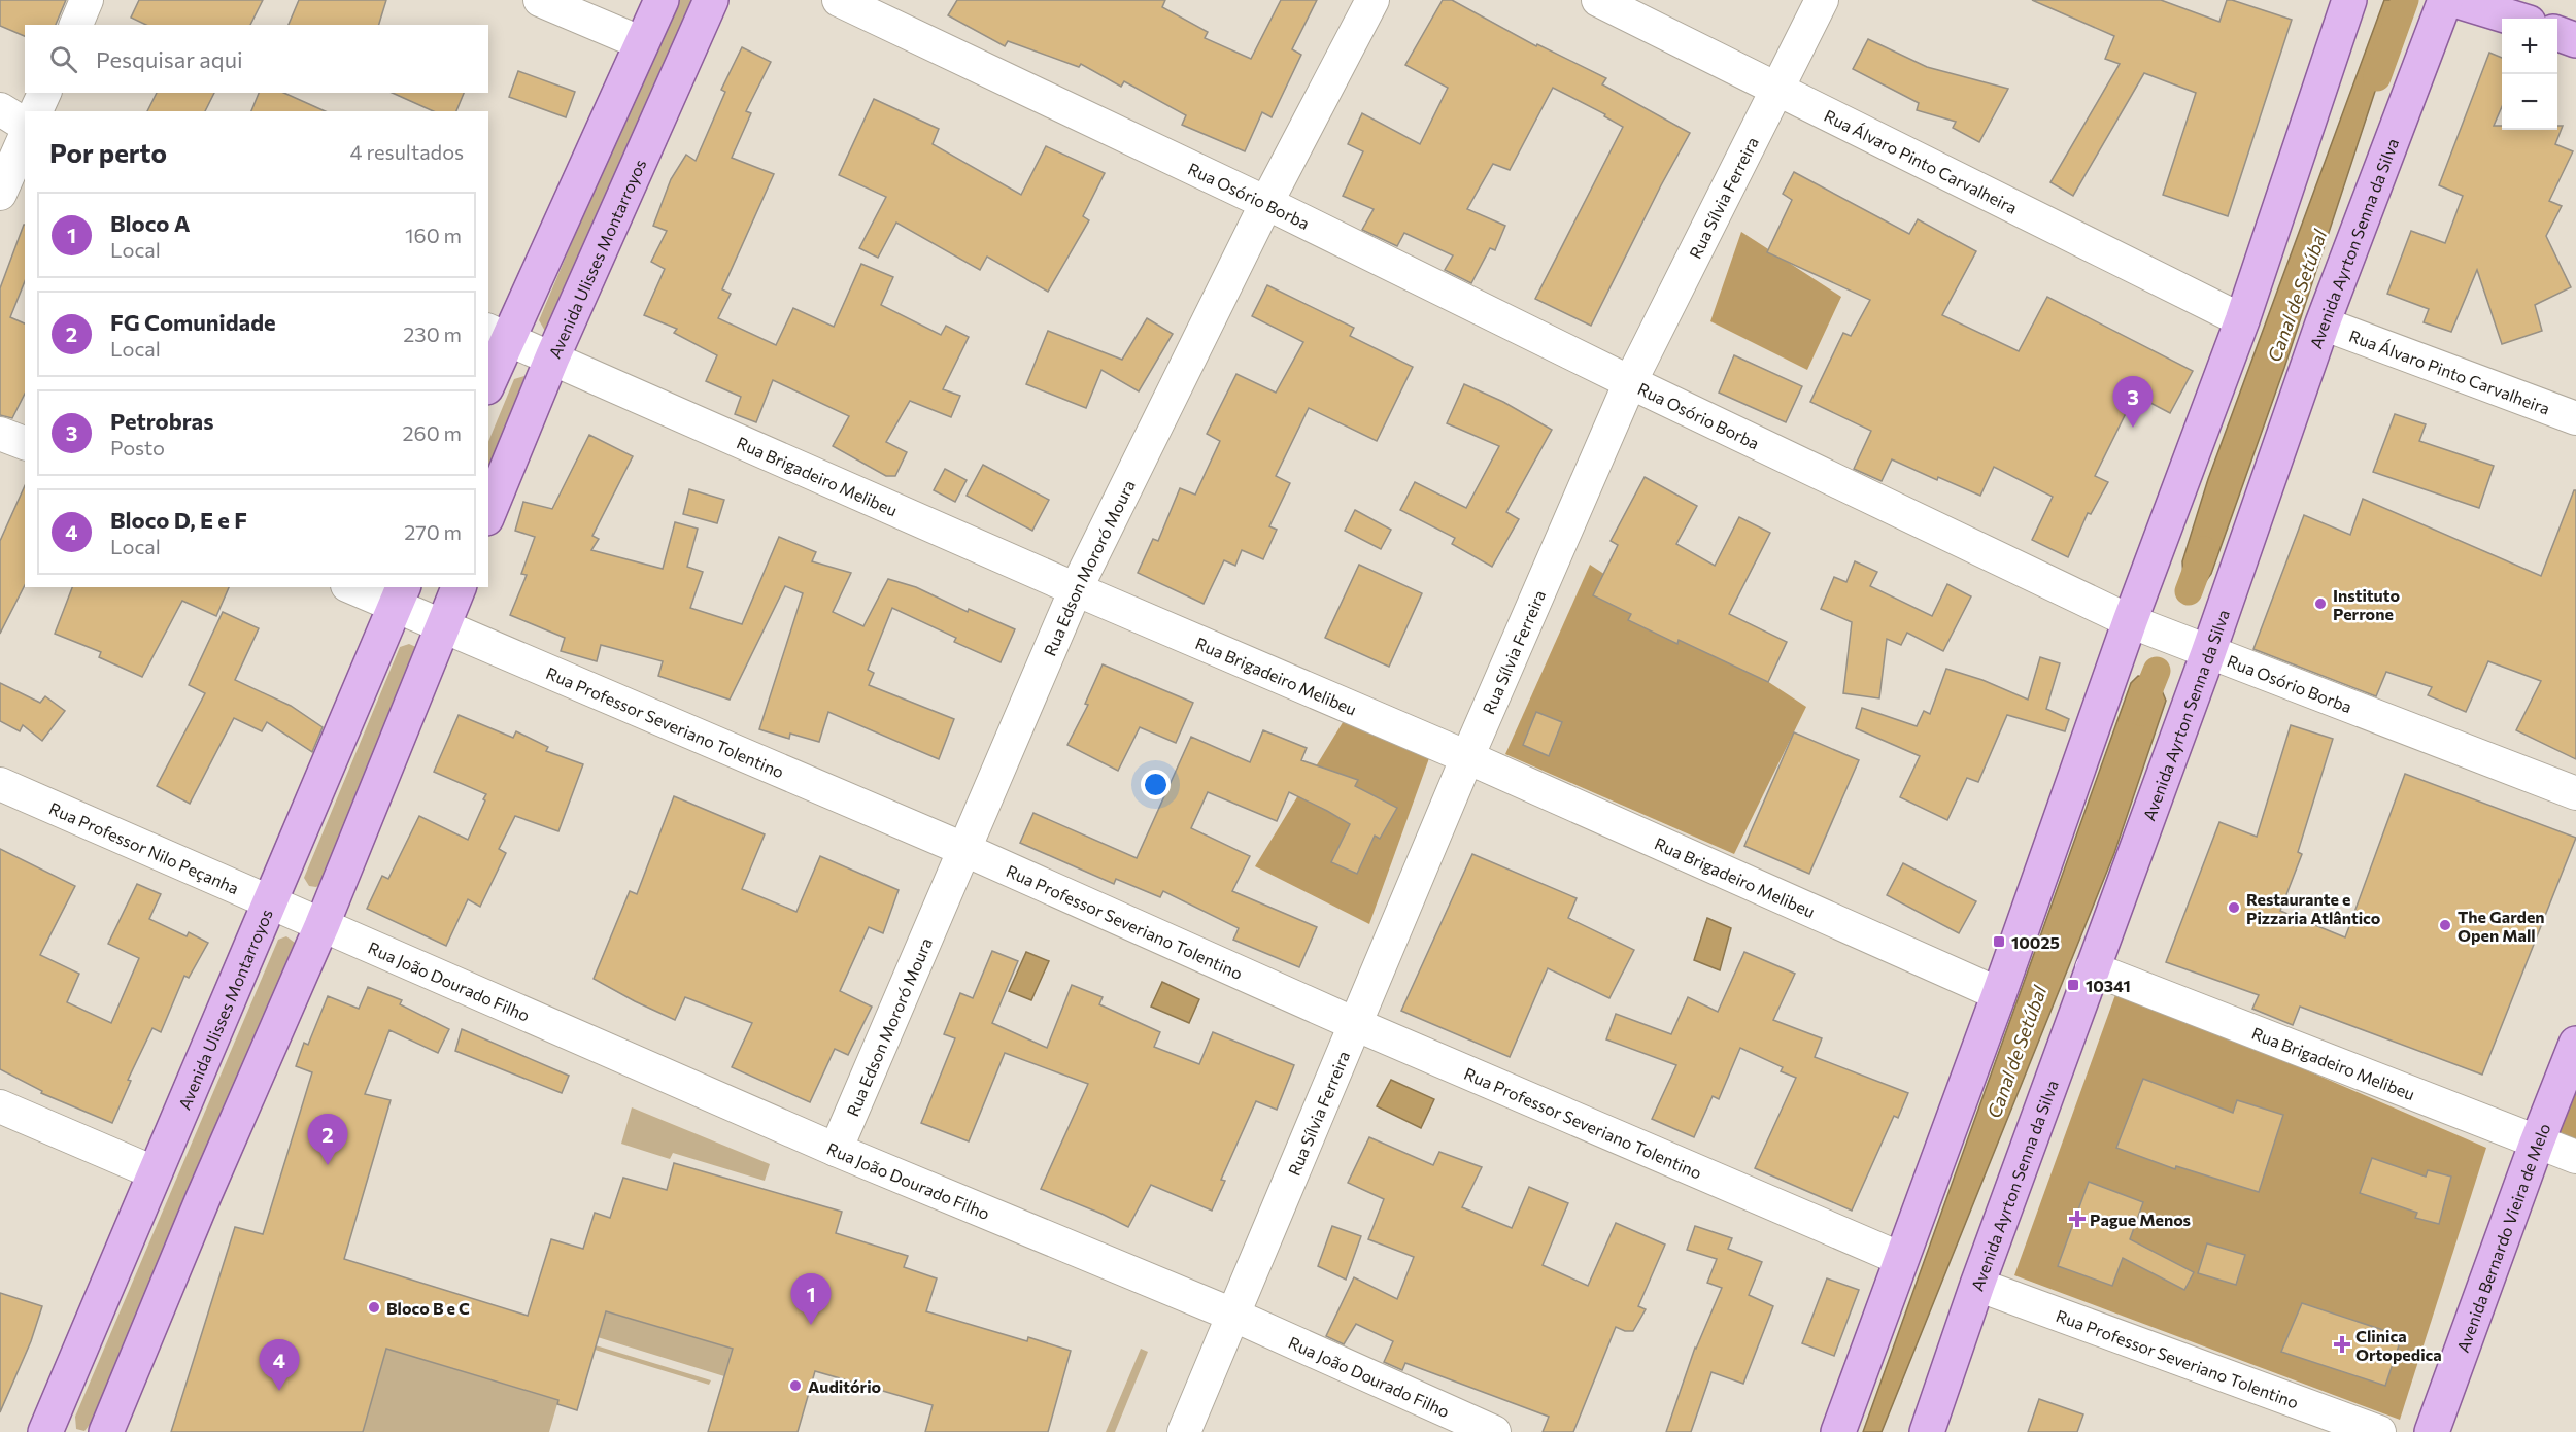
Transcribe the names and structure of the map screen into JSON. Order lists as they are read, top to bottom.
{
  "streets": {
    "main road": ["Avenida Ayrton Senna da Silva", "Avenida Ulisses Montarroyos", "Avenida Bernardo Vieira de Melo"],
    "street": [
      "Rua Álvaro Pinto Carvalheira",
      "Rua Osório Borba",
      "Rua Sílvia Ferreira",
      "Rua Brigadeiro Melibeu",
      "Rua Edson Mororó Moura",
      "Rua Professor Severiano Tolentino",
      "Rua Professor Nilo Peçanha",
      "Rua João Dourado Filho"
    ]
  },
  "crossings": [
    ["Rua Álvaro Pinto Carvalheira", "Rua Sílvia Ferreira"],
    ["Rua Álvaro Pinto Carvalheira", "Avenida Ayrton Senna da Silva"],
    ["Rua Osório Borba", "Rua Sílvia Ferreira"],
    ["Rua Osório Borba", "Avenida Ayrton Senna da Silva"],
    ["Rua Osório Borba", "Rua Edson Mororó Moura"],
    ["Rua Sílvia Ferreira", "Rua Brigadeiro Melibeu"],
    ["Rua Sílvia Ferreira", "Rua Professor Severiano Tolentino"],
    ["Rua Sílvia Ferreira", "Rua João Dourado Filho"],
    ["Avenida Ayrton Senna da Silva", "Rua Brigadeiro Melibeu"],
    ["Avenida Ayrton Senna da Silva", "Rua Professor Severiano Tolentino"],
    ["Avenida Ulisses Montarroyos", "Rua Brigadeiro Melibeu"],
    ["Avenida Ulisses Montarroyos", "Rua Professor Severiano Tolentino"],
    ["Avenida Ulisses Montarroyos", "Rua Professor Nilo Peçanha"],
    ["Rua Brigadeiro Melibeu", "Rua Edson Mororó Moura"],
    ["Rua Brigadeiro Melibeu", "Avenida Bernardo Vieira de Melo"],
    ["Rua Edson Mororó Moura", "Rua Professor Severiano Tolentino"],
    ["Rua Edson Mororó Moura", "Rua João Dourado Filho"],
    ["Rua Professor Nilo Peçanha", "Rua João Dourado Filho"]
  ],
  "water": ["Canal de Setúbal"],
  "places": {
    "other": [
      "Instituto Perrone",
      "Restaurante e Pizzaria Atlântico",
      "The Garden Open Mall",
      "Bloco B e C",
      "Auditório"
    ],
    "transit": ["10025", "10341"],
    "health": ["Pague Menos", "Clinica Ortopedica"]
  },
  "page": {
    "map_buttons": ["+", "−"],
    "search": "Pesquisar aqui",
    "heading": ["Por perto", "4 resultados"],
    "list": [
      {
        "mark": "1",
        "name": "Bloco A",
        "note": "Local",
        "value": "160 m"
      },
      {
        "mark": "2",
        "name": "FG Comunidade",
        "note": "Local",
        "value": "230 m"
      },
      {
        "mark": "3",
        "name": "Petrobras",
        "note": "Posto",
        "value": "260 m"
      },
      {
        "mark": "4",
        "name": "Bloco D, E e F",
        "note": "Local",
        "value": "270 m"
      }
    ],
    "pins": [
      "3",
      "2",
      "1",
      "4"
    ]
  }
}
